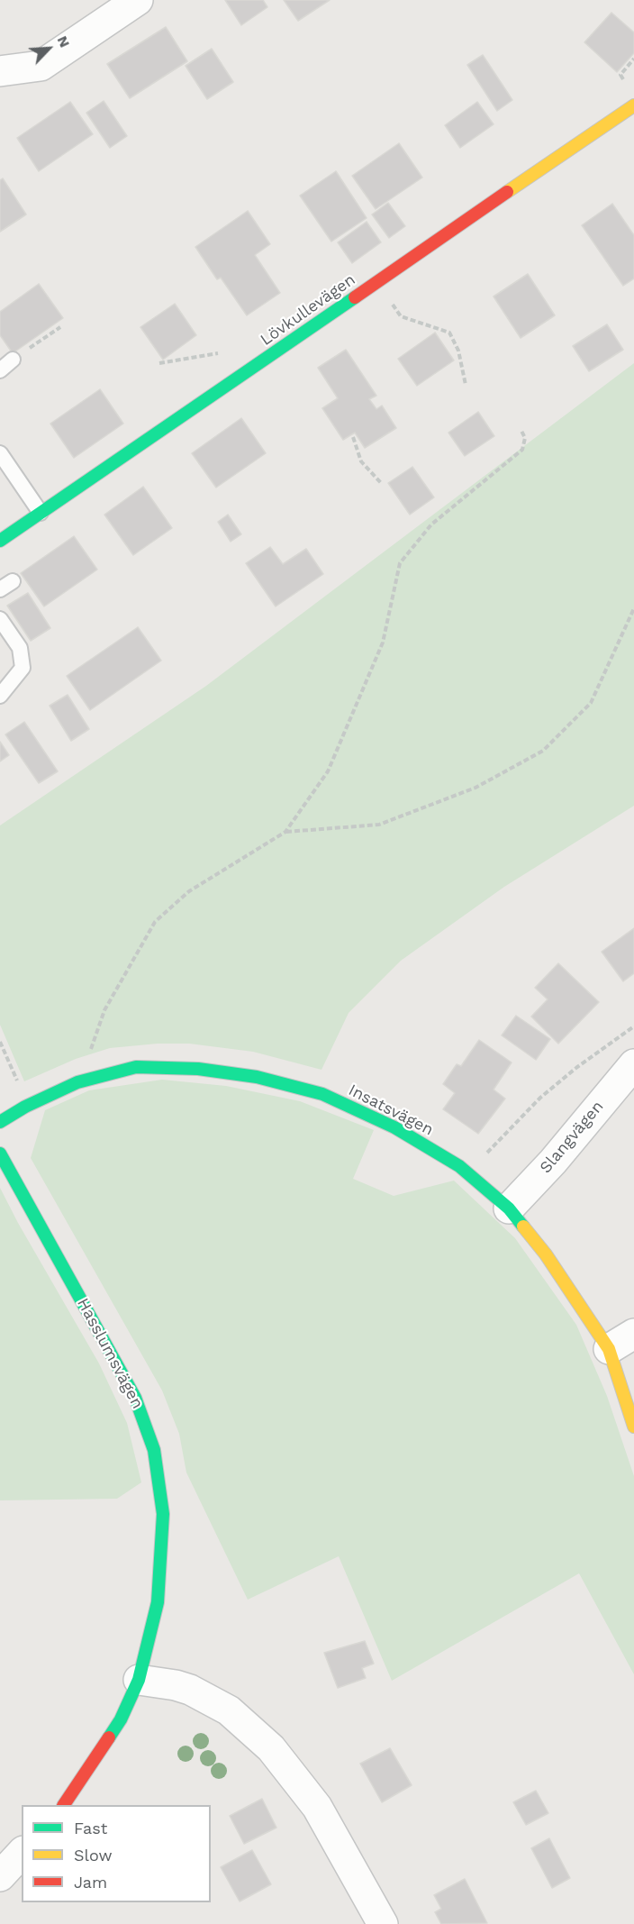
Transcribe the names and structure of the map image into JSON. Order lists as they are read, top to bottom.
{
  "streets": {
    "street": [
      "Lövkullevägen",
      "Insatsvägen",
      "Slangvägen",
      "Hasslumsvägen"
    ]
  },
  "crossings": [
    ["Insatsvägen", "Slangvägen"]
  ],
  "legend": ["Fast", "Slow", "Jam"],
  "north": "top right"
}
